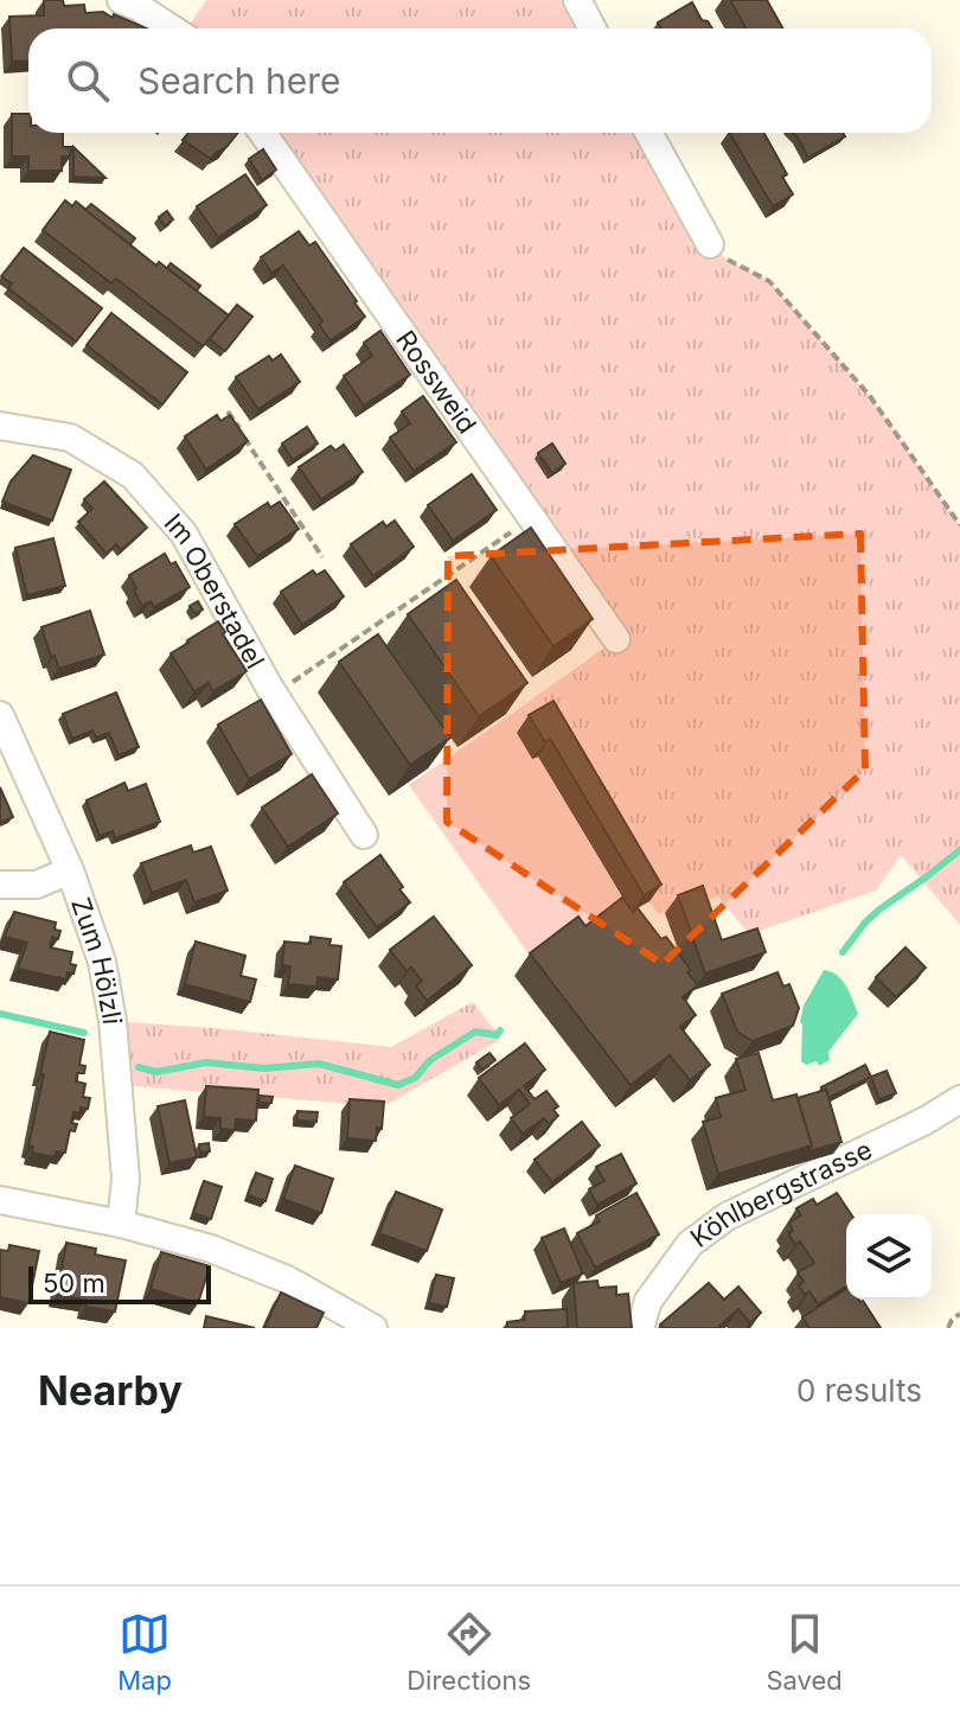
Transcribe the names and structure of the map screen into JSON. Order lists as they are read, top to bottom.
{
  "streets": {
    "street": [
      "Rossweid",
      "Im Oberstadel",
      "Zum Hölzli",
      "Köhlbergstrasse"
    ]
  },
  "scale_bar": "50 m",
  "page": {
    "search": "Search here",
    "scale": "50 m",
    "heading": ["Nearby", "0 results"],
    "nav": ["Map", "Directions", "Saved"]
  }
}
